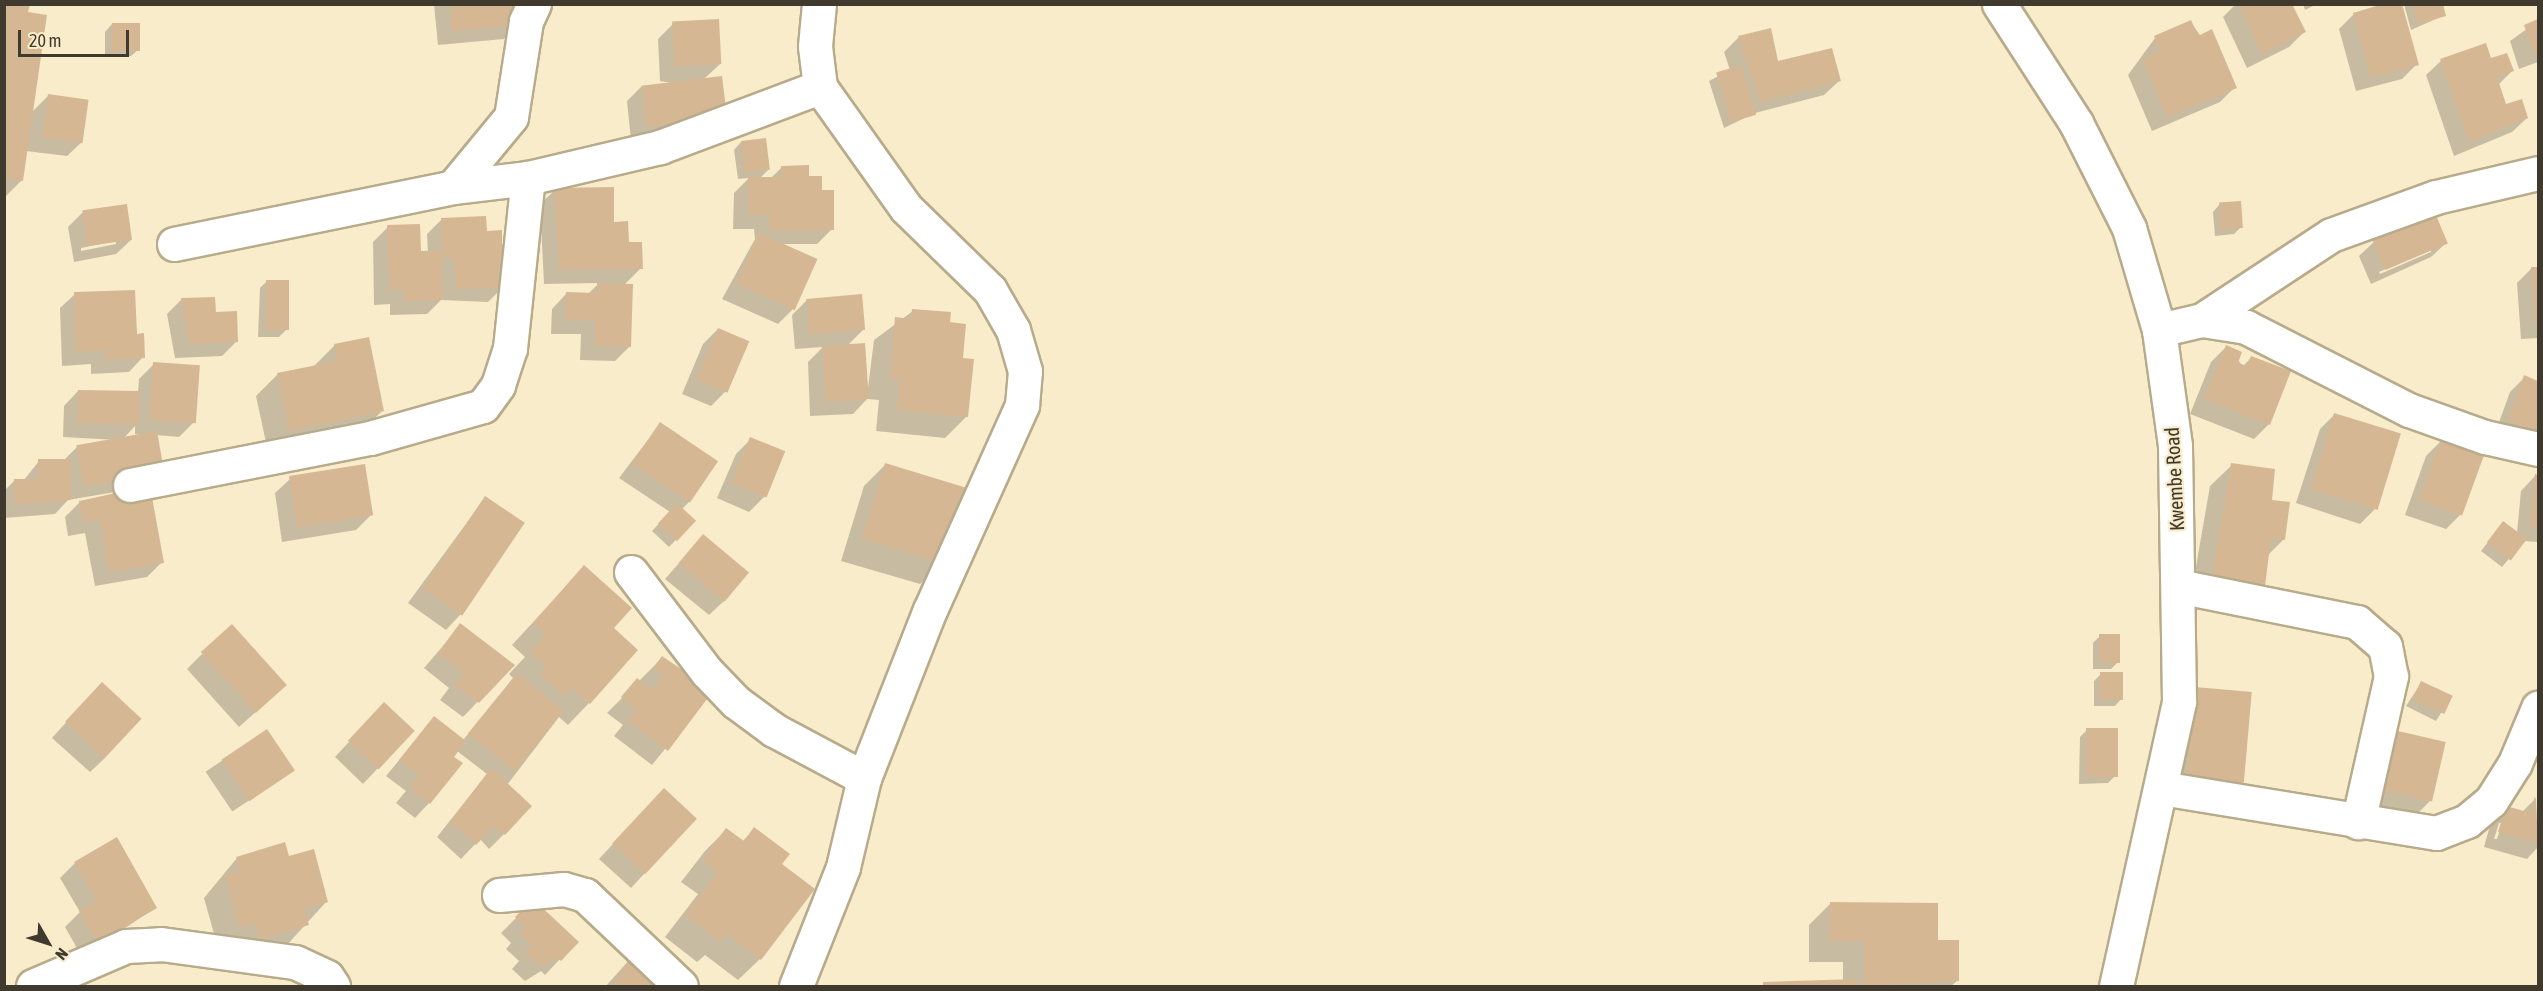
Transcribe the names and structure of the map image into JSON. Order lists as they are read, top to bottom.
{
  "streets": {
    "street": ["Kwembe Road"]
  },
  "scale_bar": "20 m",
  "north": "bottom right"
}
